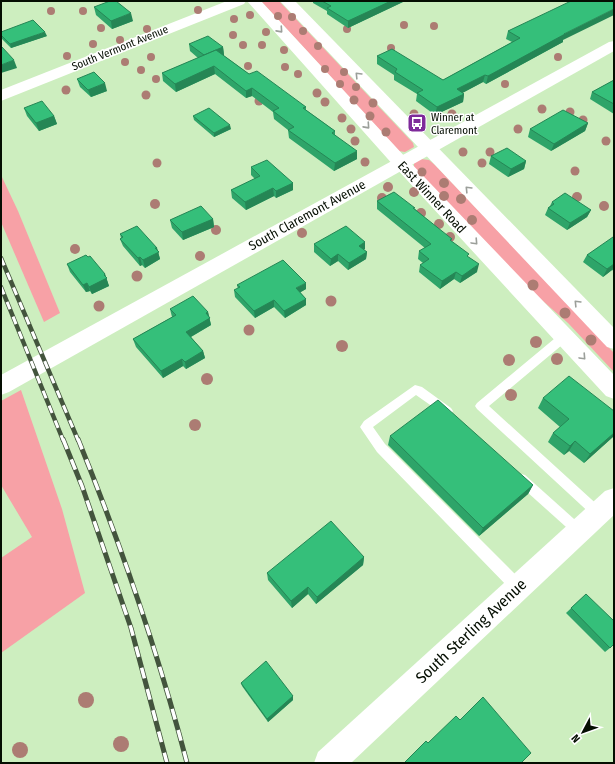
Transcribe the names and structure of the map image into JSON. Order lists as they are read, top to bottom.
{
  "streets": {
    "street": [
      "South Vermont Avenue",
      "East Winner Road",
      "South Claremont Avenue",
      "South Sterling Avenue"
    ]
  },
  "crossings": [
    ["East Winner Road", "South Claremont Avenue"]
  ],
  "places": {
    "bus stop": ["Winner at Claremont"]
  },
  "north": "bottom left"
}
